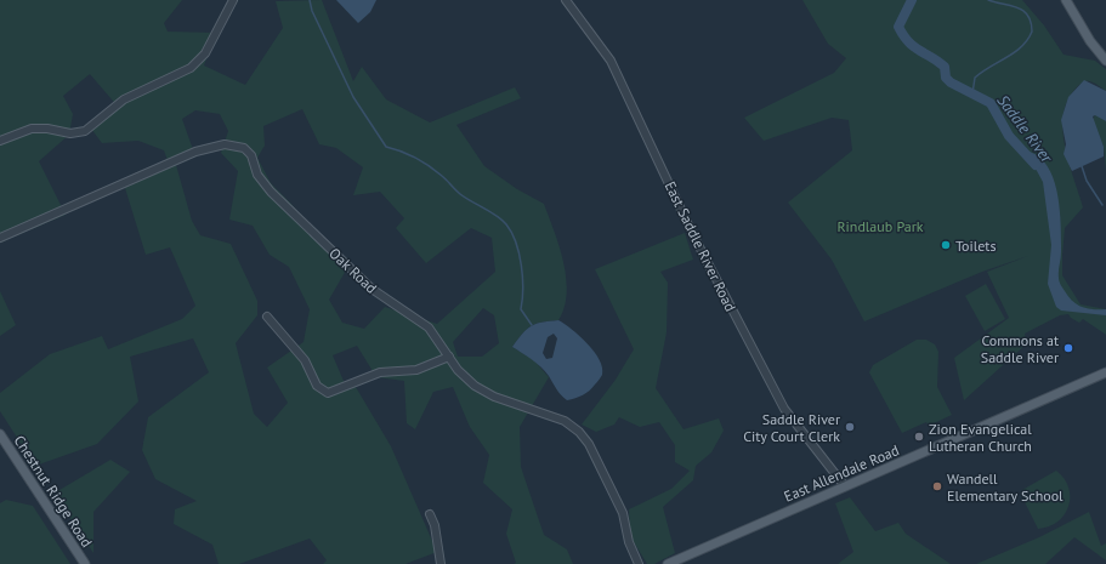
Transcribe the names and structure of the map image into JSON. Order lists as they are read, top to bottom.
{
  "streets": {
    "main road": ["East Allendale Road", "Chestnut Ridge Road"],
    "street": ["East Saddle River Road", "Oak Road"]
  },
  "crossings": [
    ["East Saddle River Road", "East Allendale Road"]
  ],
  "water": ["Saddle River"],
  "parks": ["Rindlaub Park"],
  "places": [
    "Toilets",
    "Commons at Saddle River",
    "Saddle River City Court Clerk",
    "Zion Evangelical Lutheran Church",
    "Wandell Elementary School"
  ]
}
